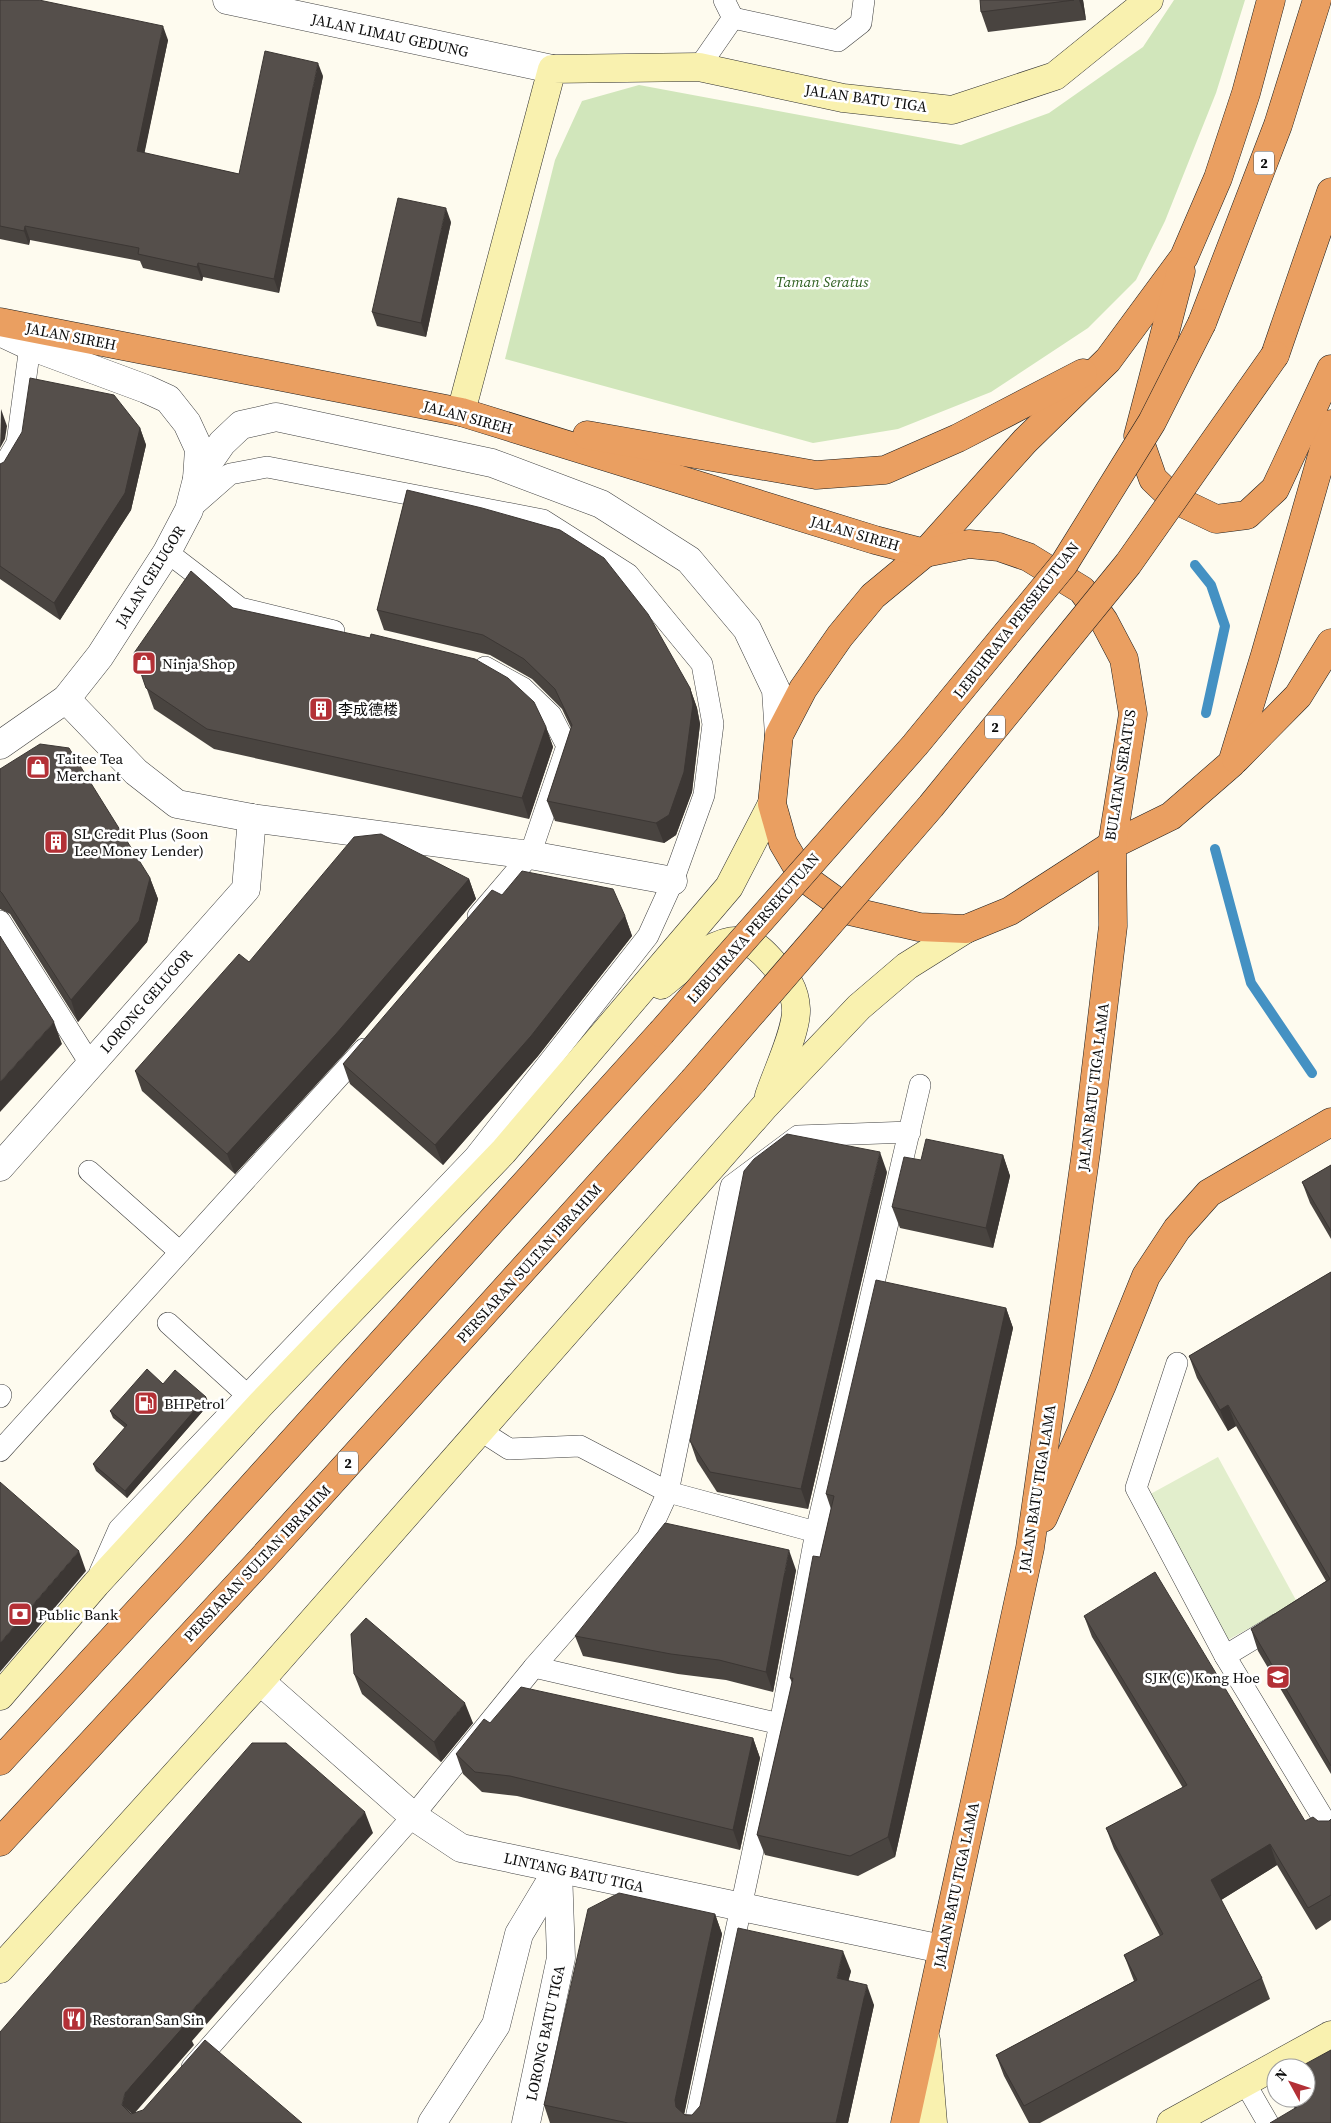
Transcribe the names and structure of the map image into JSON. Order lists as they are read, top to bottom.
{
  "streets": {
    "highway": [
      "2",
      "JALAN SIREH",
      "LEBUHRAYA PERSEKUTUAN",
      "BULATAN SERATUS",
      "JALAN BATU TIGA LAMA",
      "PERSIARAN SULTAN IBRAHIM"
    ],
    "main road": ["JALAN BATU TIGA"],
    "street": [
      "JALAN LIMAU GEDUNG",
      "JALAN GELUGOR",
      "LORONG GELUGOR",
      "LINTANG BATU TIGA",
      "LORONG BATU TIGA"
    ]
  },
  "crossings": [
    ["JALAN LIMAU GEDUNG", "JALAN BATU TIGA"],
    ["JALAN SIREH", "BULATAN SERATUS"],
    ["BULATAN SERATUS", "JALAN BATU TIGA LAMA"],
    ["JALAN BATU TIGA LAMA", "LINTANG BATU TIGA"],
    ["LINTANG BATU TIGA", "LORONG BATU TIGA"]
  ],
  "parks": ["Taman Seratus"],
  "places": {
    "shop": ["Ninja Shop", "Taitee Tea Merchant"],
    "building": ["李成德楼", "SL Credit Plus (Soon Lee Money Lender)"],
    "fuel station": ["BHPetrol"],
    "bank": ["Public Bank"],
    "school or university": ["SJK (C) Kong Hoe"],
    "restaurant": ["Restoran San Sin"]
  },
  "north": "top left"
}
